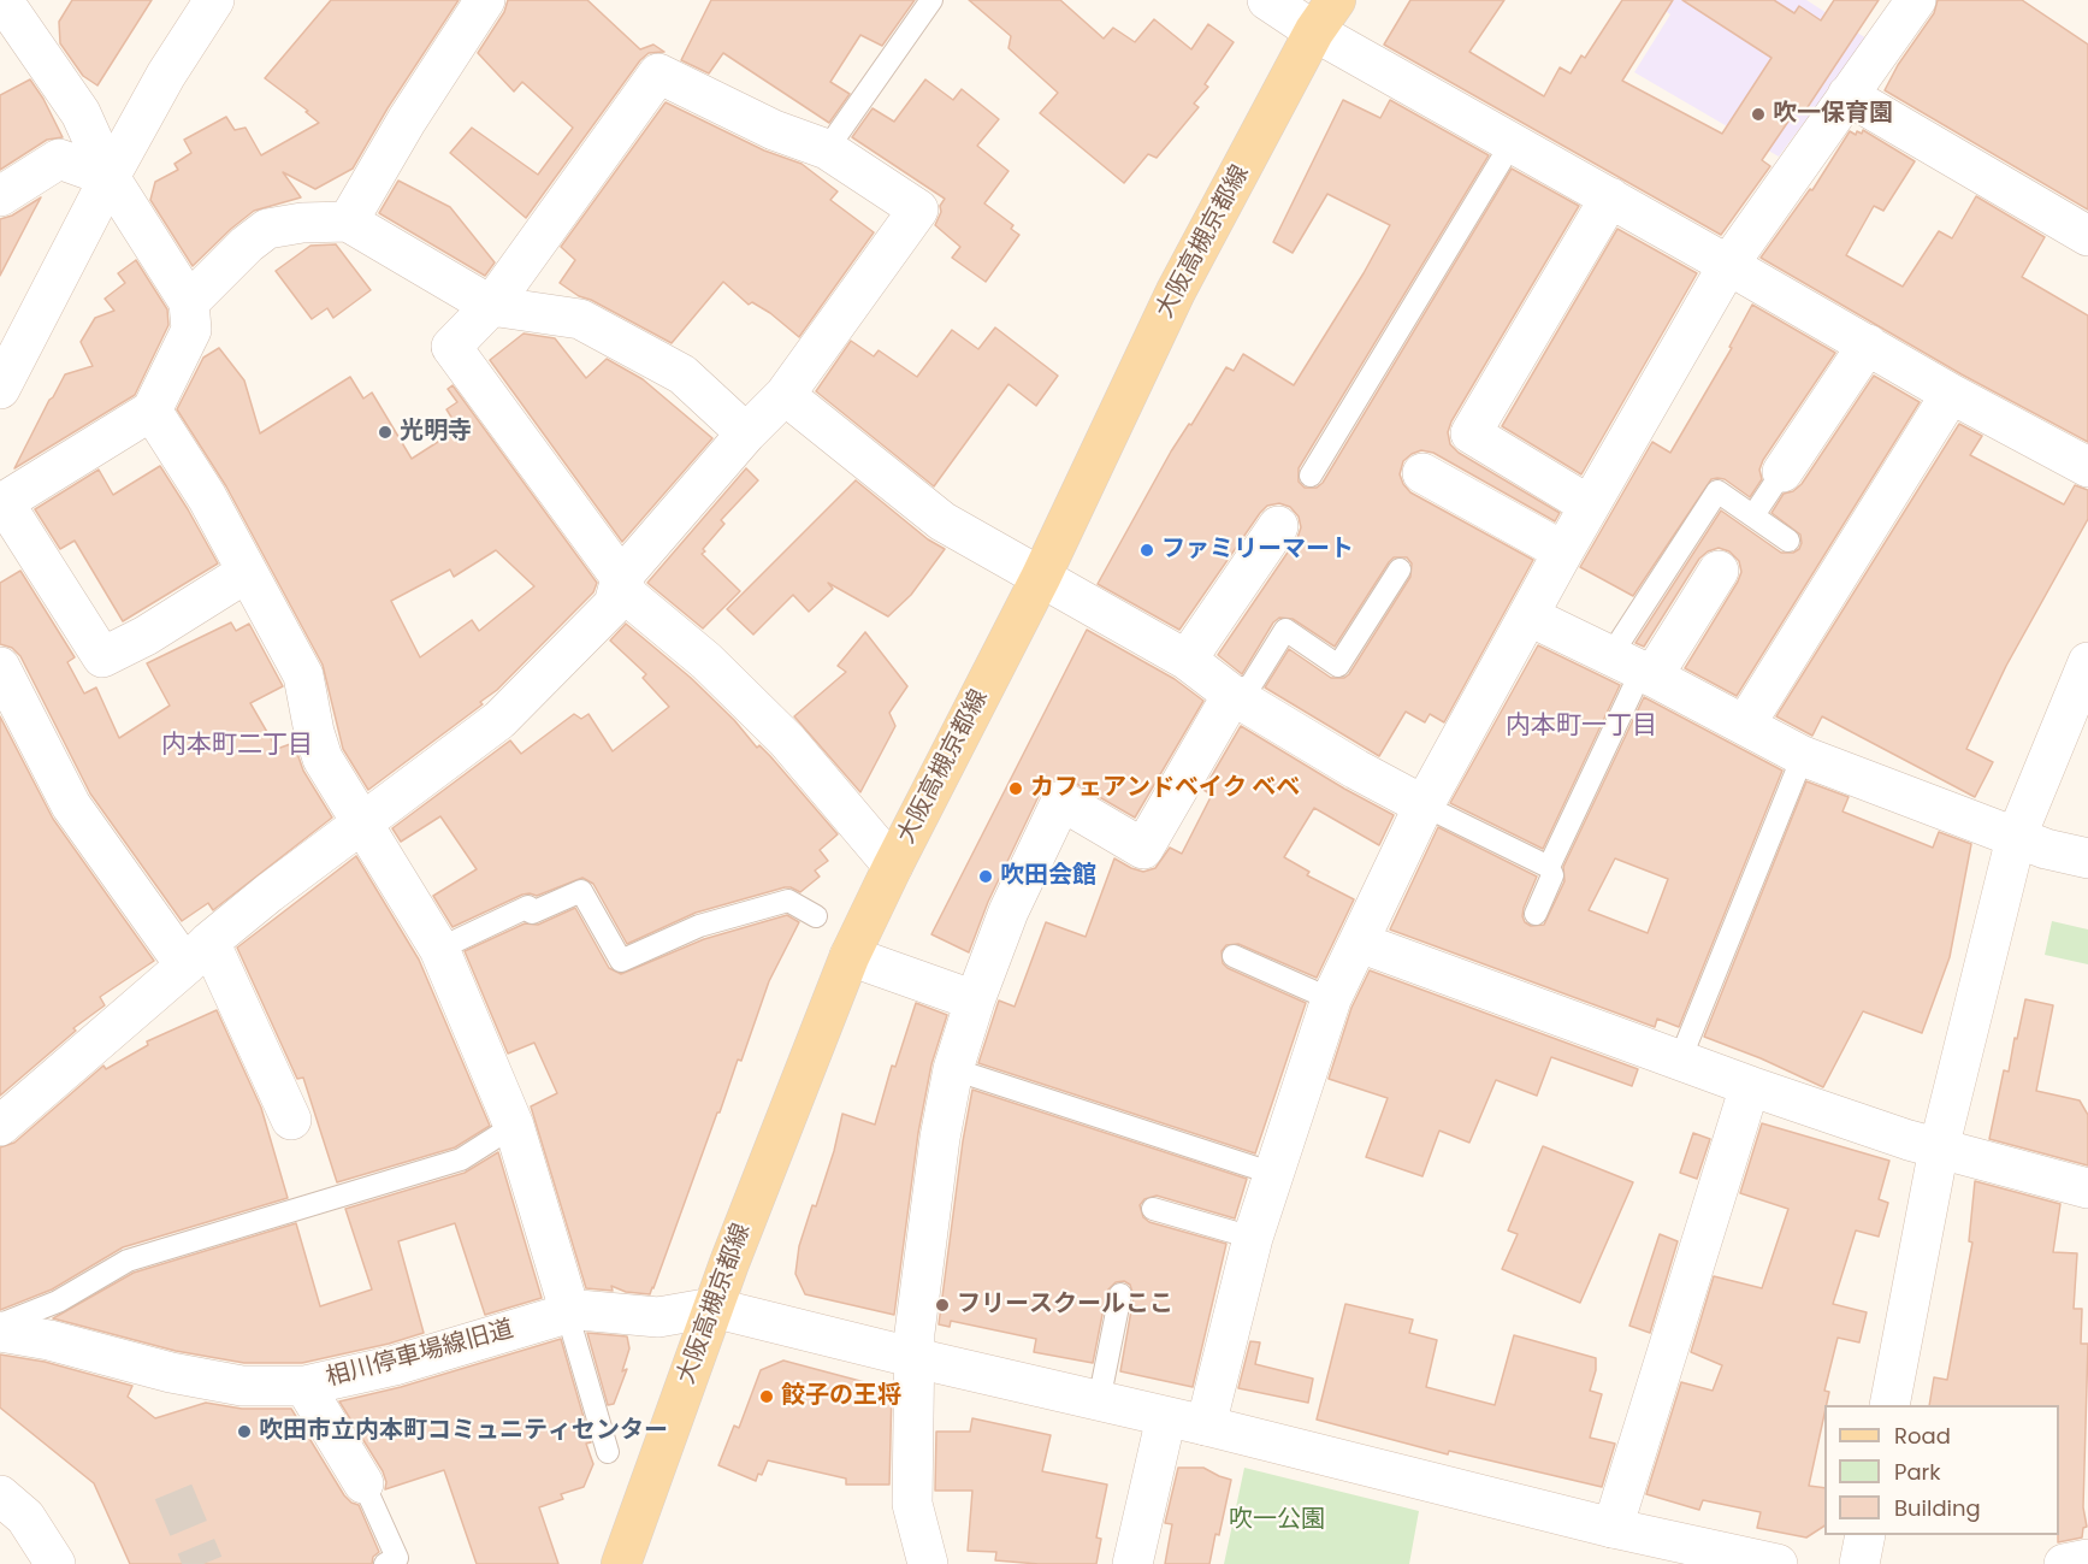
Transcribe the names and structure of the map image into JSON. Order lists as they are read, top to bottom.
{
  "streets": {
    "main road": ["大阪高槻京都線"],
    "street": ["相川停車場線旧道"]
  },
  "crossings": [
    ["大阪高槻京都線", "相川停車場線旧道"]
  ],
  "districts": ["内本町一丁目", "内本町二丁目"],
  "parks": ["吹一公園"],
  "places": [
    "吹一保育園",
    "光明寺",
    "ファミリーマート",
    "カフェアンドベイク ベベ",
    "吹田会館",
    "フリースクールここ",
    "餃子の王将",
    "吹田市立内本町コミュニティセンター"
  ],
  "legend": ["Road", "Park", "Building"]
}
